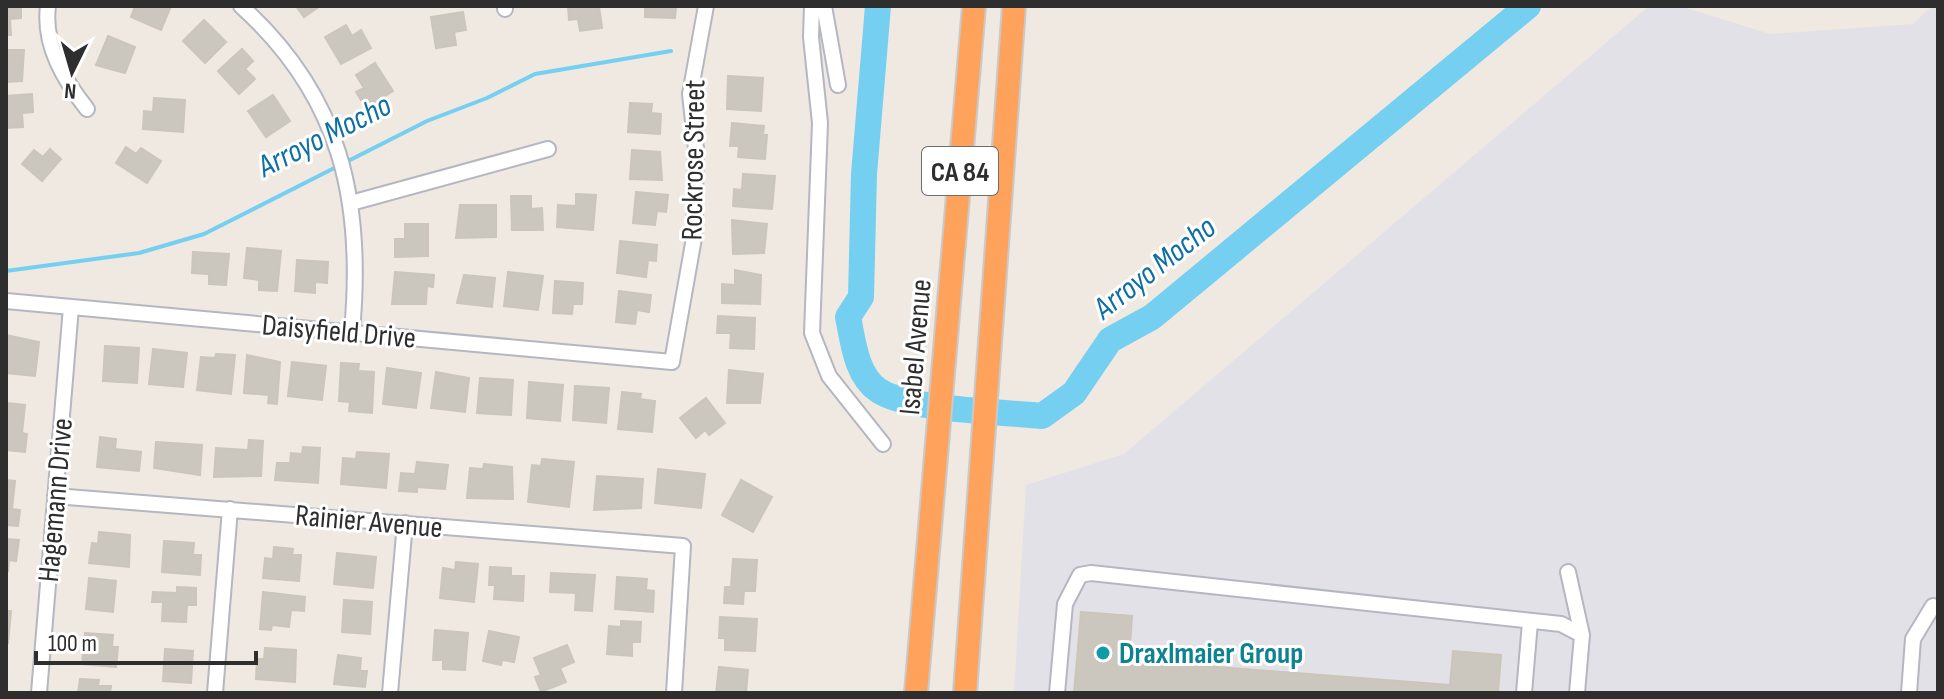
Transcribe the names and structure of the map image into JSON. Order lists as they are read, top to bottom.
{
  "streets": {
    "highway": ["CA 84", "Isabel Avenue"],
    "street": [
      "Rockrose Street",
      "Daisyfield Drive",
      "Hagemann Drive",
      "Rainier Avenue"
    ]
  },
  "crossings": [
    ["Rockrose Street", "Daisyfield Drive"],
    ["Daisyfield Drive", "Hagemann Drive"],
    ["Hagemann Drive", "Rainier Avenue"]
  ],
  "water": ["Arroyo Mocho"],
  "places": ["Draxlmaier Group"],
  "scale_bar": "100 m",
  "north": "bottom"
}
